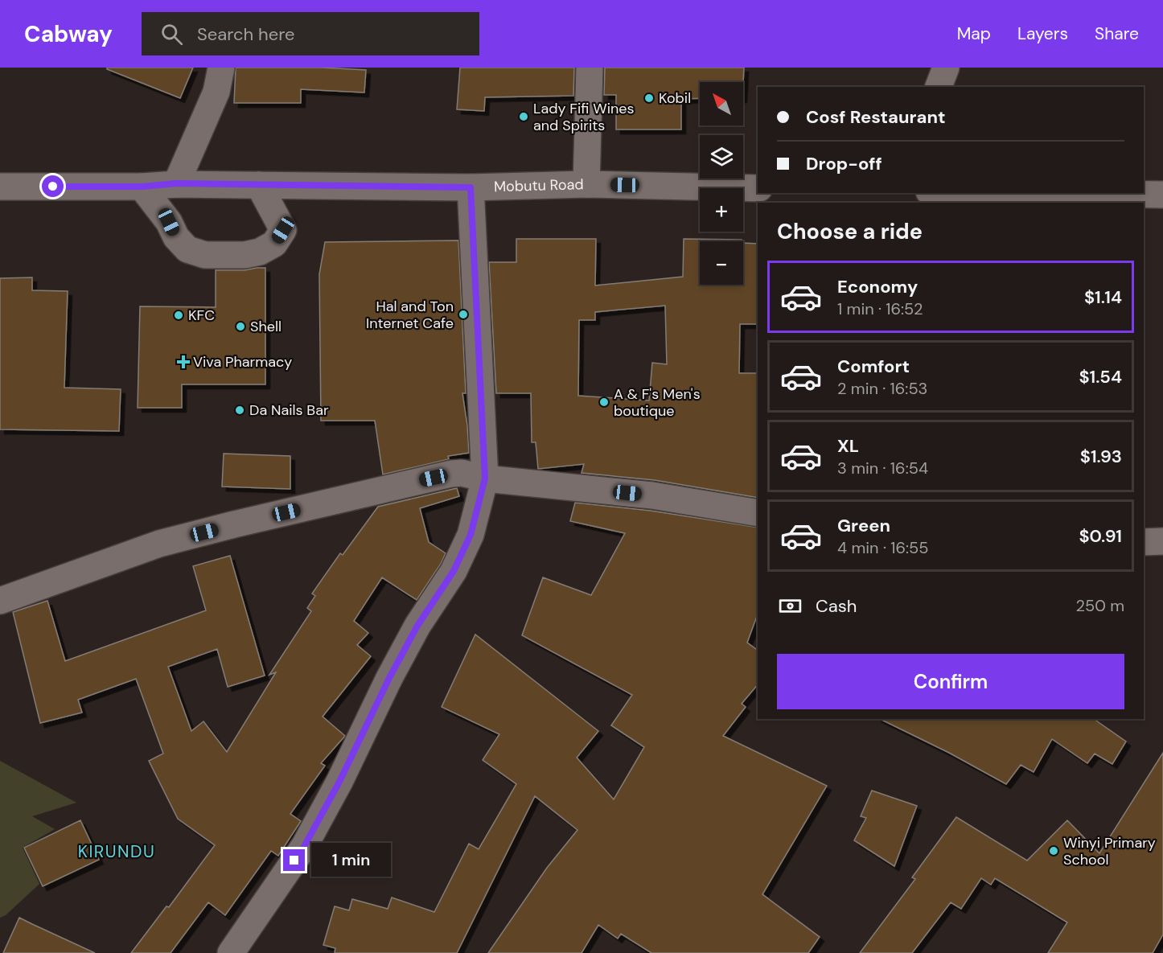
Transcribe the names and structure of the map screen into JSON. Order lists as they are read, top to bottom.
{
  "streets": {
    "street": ["Mobutu Road"]
  },
  "districts": ["KIRUNDU"],
  "places": {
    "other": [
      "Kobil",
      "Lady Fifi Wines and Spirits",
      "Hal and Ton Internet Cafe",
      "KFC",
      "Shell",
      "A & F's Men's boutique",
      "Da Nails Bar",
      "Winyi Primary School"
    ],
    "health": ["Viva Pharmacy"]
  },
  "north": "top left",
  "page": {
    "header": "Cabway",
    "search": "Search here",
    "nav": ["Map", "Layers", "Share"],
    "map_buttons": ["+", "−"],
    "banner": ["Cosf Restaurant", "Drop-off"],
    "heading": "Choose a ride",
    "list": [
      {
        "name": "Economy",
        "note": "1 min · 16:52",
        "value": "$1.14"
      },
      {
        "name": "Comfort",
        "note": "2 min · 16:53",
        "value": "$1.54"
      },
      {
        "name": "XL",
        "note": "3 min · 16:54",
        "value": "$1.93"
      },
      {
        "name": "Green",
        "note": "4 min · 16:55",
        "value": "$0.91"
      }
    ],
    "pay": ["Cash", "250 m"],
    "buttons": "Confirm",
    "bubble": "1 min"
  }
}
